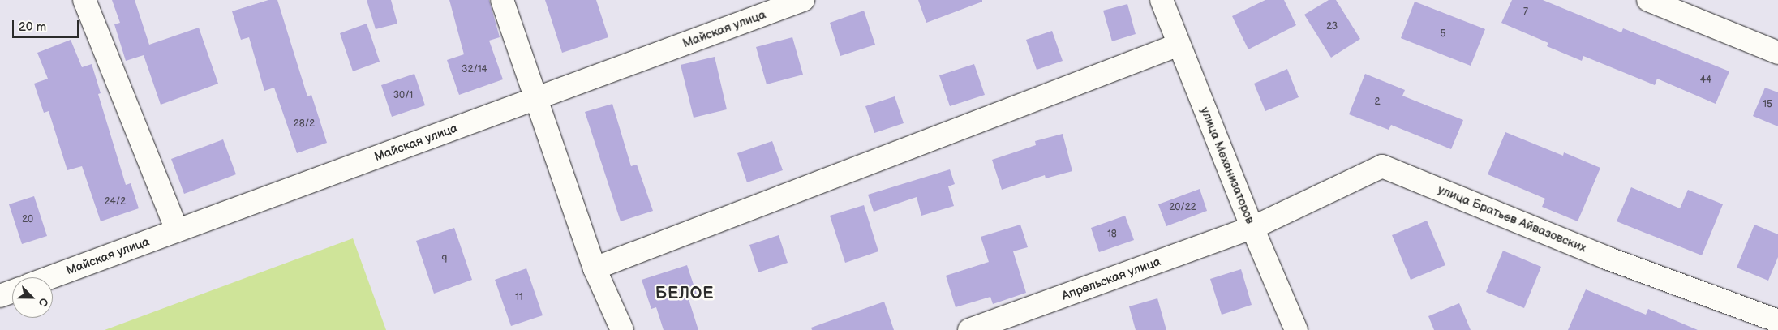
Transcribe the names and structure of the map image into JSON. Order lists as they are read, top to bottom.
{
  "streets": {
    "street": [
      "Майская улица",
      "улица Механизаторов",
      "улица Братьев Айвазовских",
      "Апрельская улица"
    ]
  },
  "crossings": [
    ["улица Механизаторов", "улица Братьев Айвазовских"],
    ["улица Механизаторов", "Апрельская улица"],
    ["улица Братьев Айвазовских", "Апрельская улица"]
  ],
  "districts": ["БЕЛОЕ"],
  "house_numbers": [
    "7",
    "23",
    "5",
    "32/14",
    "44",
    "30/1",
    "2",
    "15",
    "28/2",
    "24/2",
    "20/22",
    "20",
    "18",
    "9",
    "11"
  ],
  "scale_bar": "20 m",
  "north": "bottom right"
}
